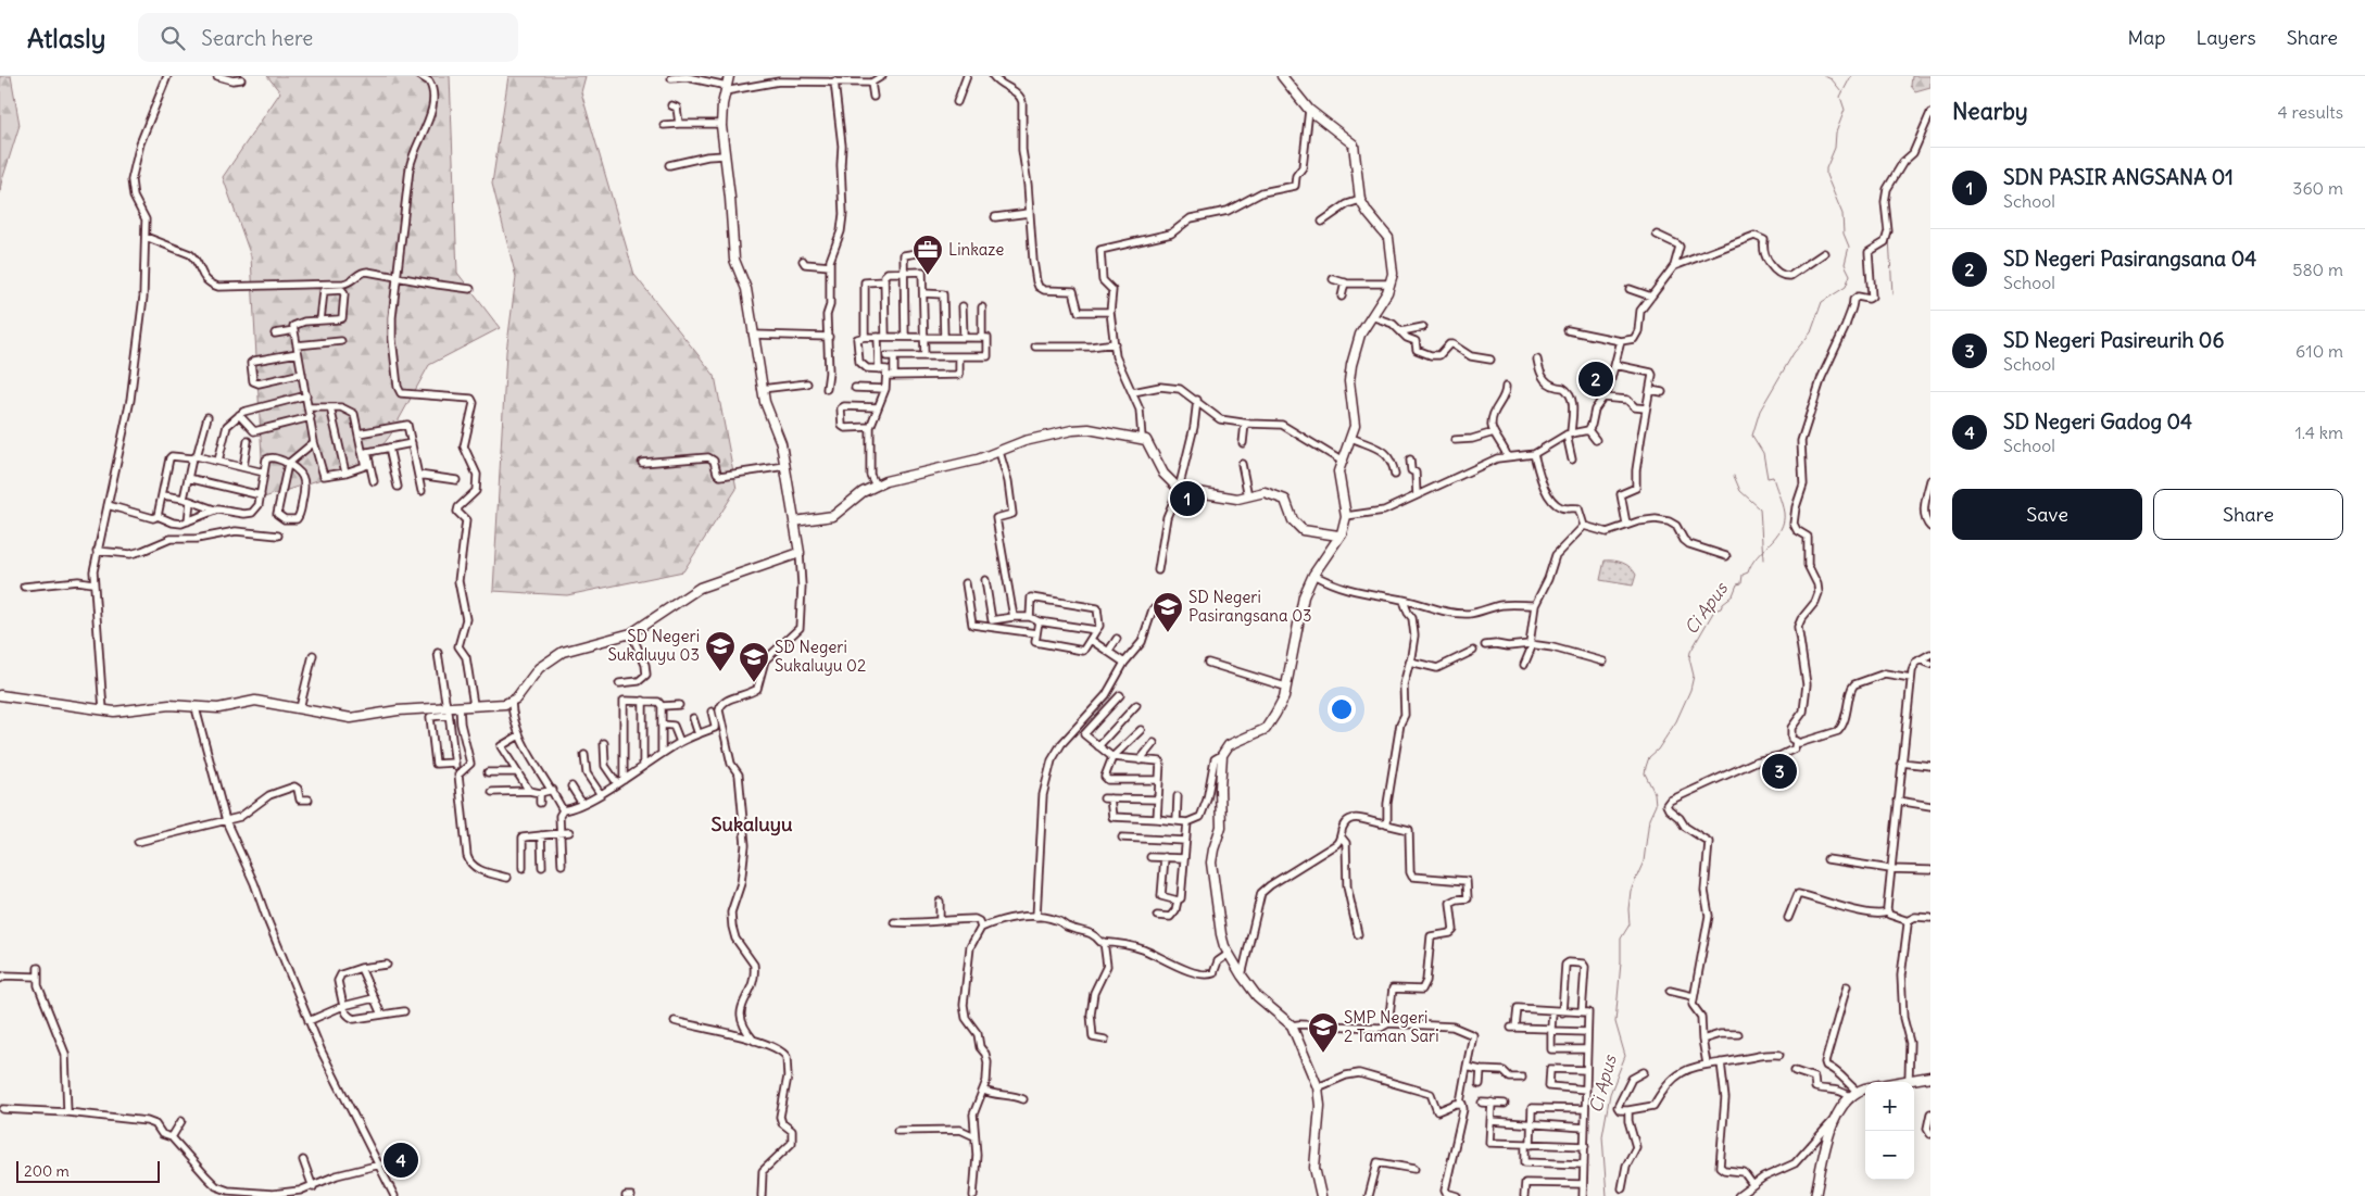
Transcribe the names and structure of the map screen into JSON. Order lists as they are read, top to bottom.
{
  "districts": ["Sukaluyu"],
  "water": ["Ci Apus"],
  "places": {
    "office": ["Linkaze"],
    "school or university": [
      "SD Negeri Pasirangsana 03",
      "SD Negeri Sukaluyu 03",
      "SD Negeri Sukaluyu 02",
      "SMP Negeri 2 Taman Sari"
    ]
  },
  "scale_bar": "200 m",
  "page": {
    "header": "Atlasly",
    "search": "Search here",
    "nav": ["Map", "Layers", "Share"],
    "heading": ["Nearby", "4 results"],
    "list": [
      {
        "mark": "1",
        "name": "SDN PASIR ANGSANA 01",
        "note": "School",
        "value": "360 m"
      },
      {
        "mark": "2",
        "name": "SD Negeri Pasirangsana 04",
        "note": "School",
        "value": "580 m"
      },
      {
        "mark": "3",
        "name": "SD Negeri Pasireurih 06",
        "note": "School",
        "value": "610 m"
      },
      {
        "mark": "4",
        "name": "SD Negeri Gadog 04",
        "note": "School",
        "value": "1.4 km"
      }
    ],
    "pins": [
      "2",
      "1",
      "3",
      "4"
    ],
    "buttons": ["Save", "Share"],
    "map_buttons": ["+", "−"],
    "scale": "200 m"
  }
}
